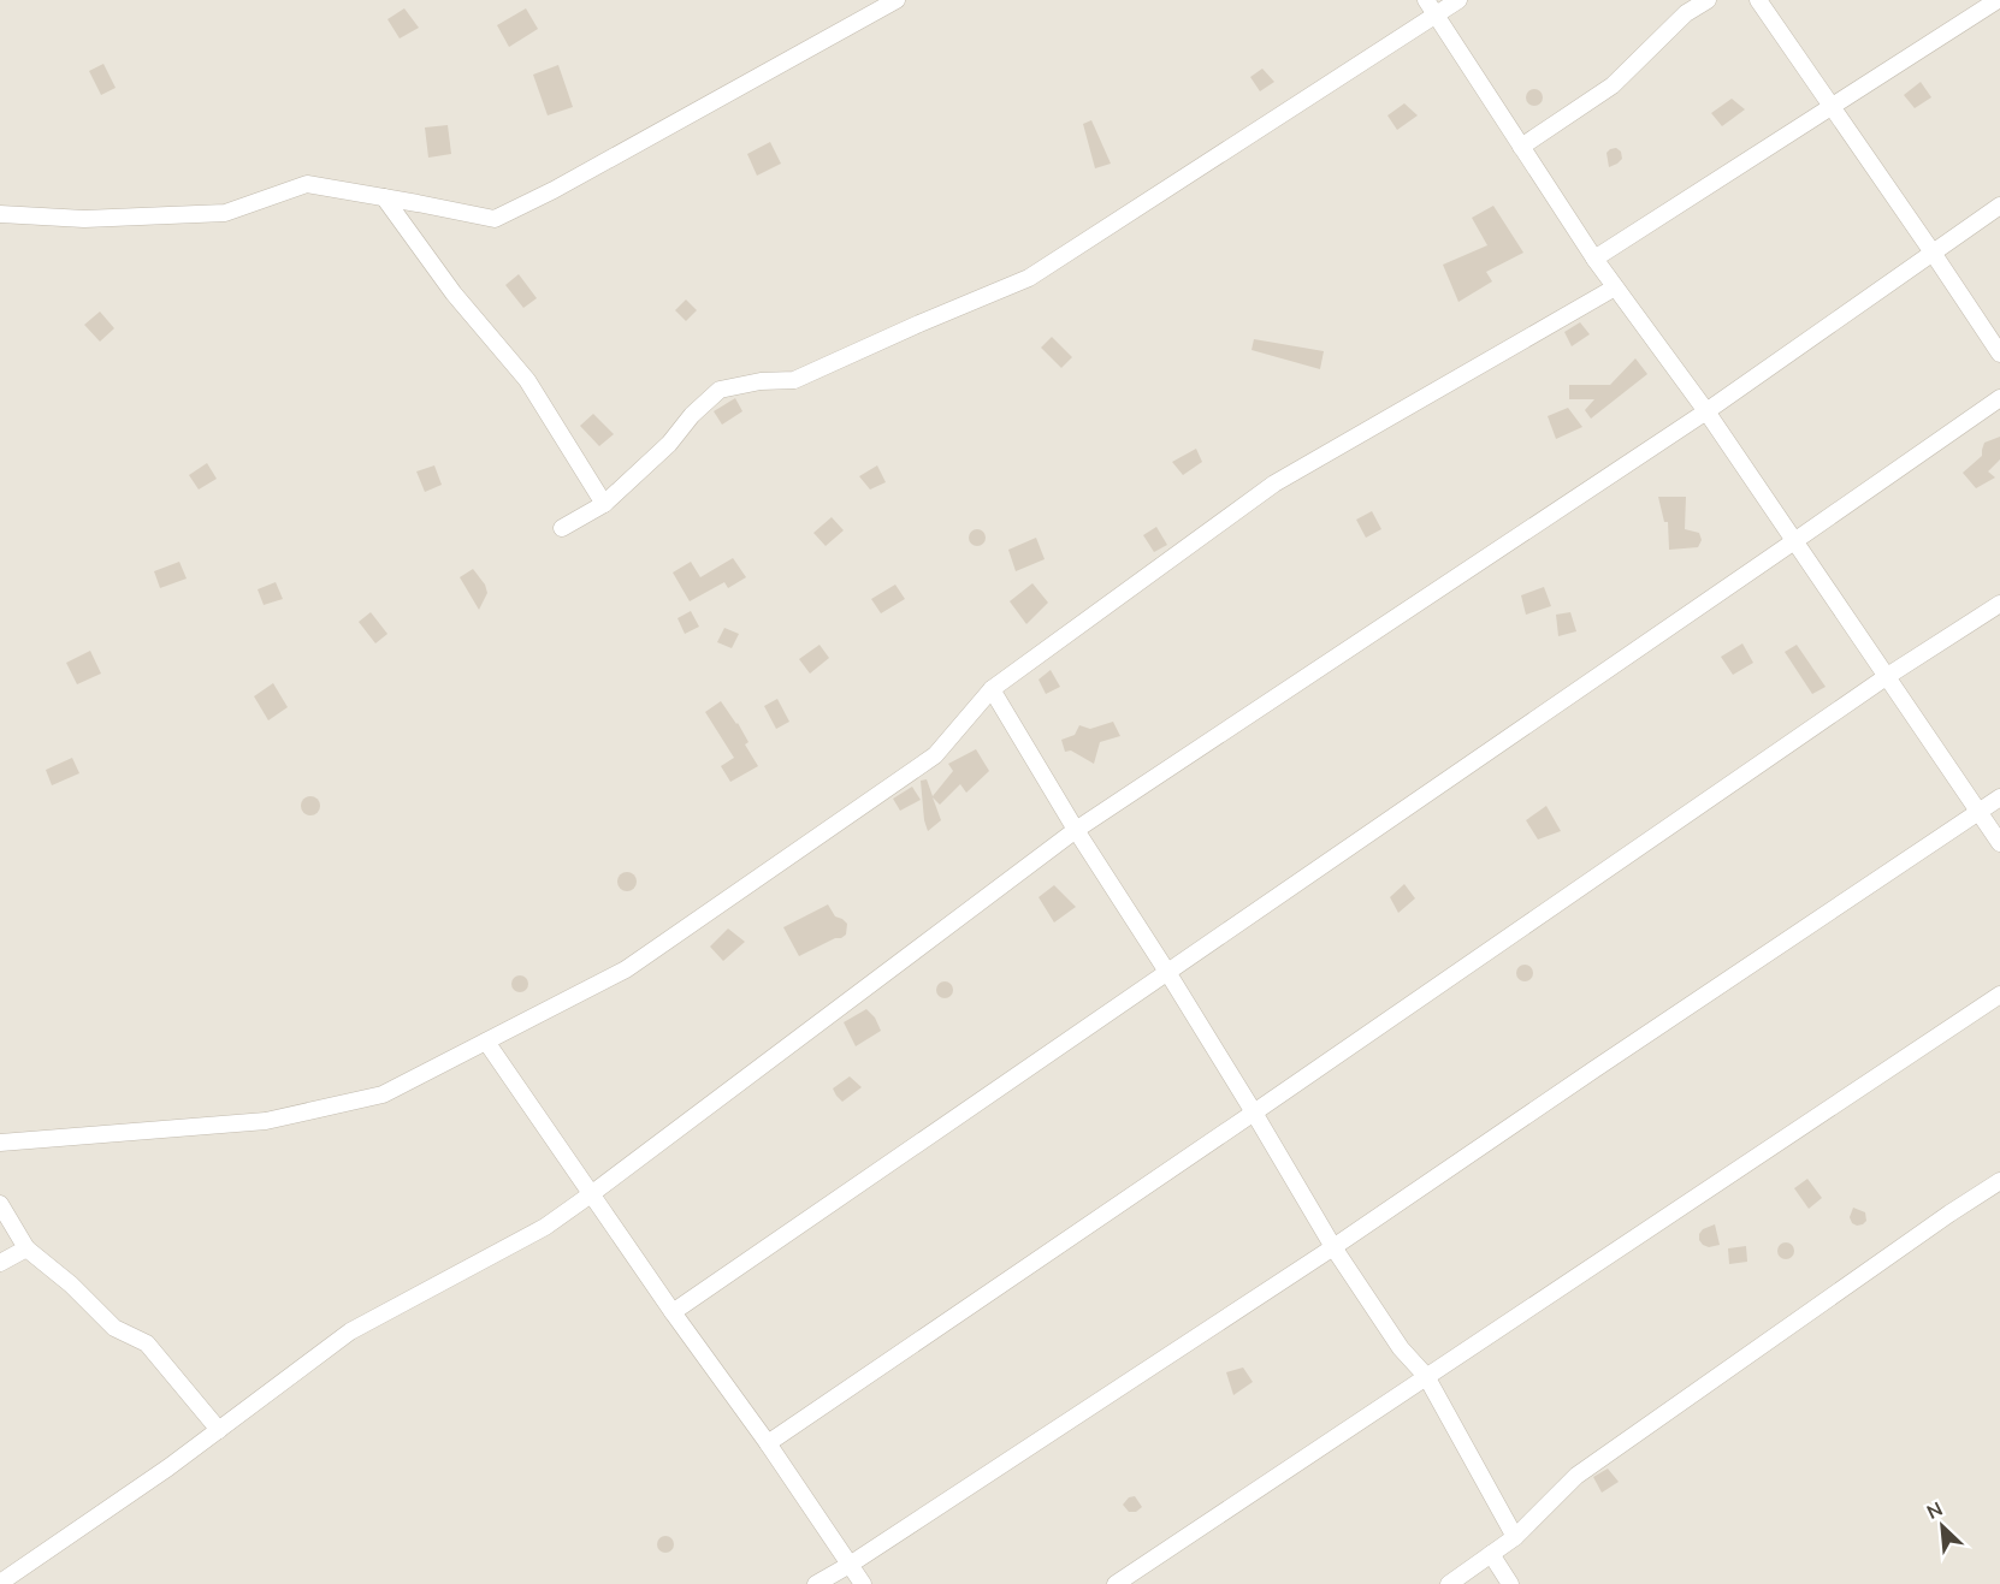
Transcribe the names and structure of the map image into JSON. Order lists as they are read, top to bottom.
{
  "north": "top left"
}
